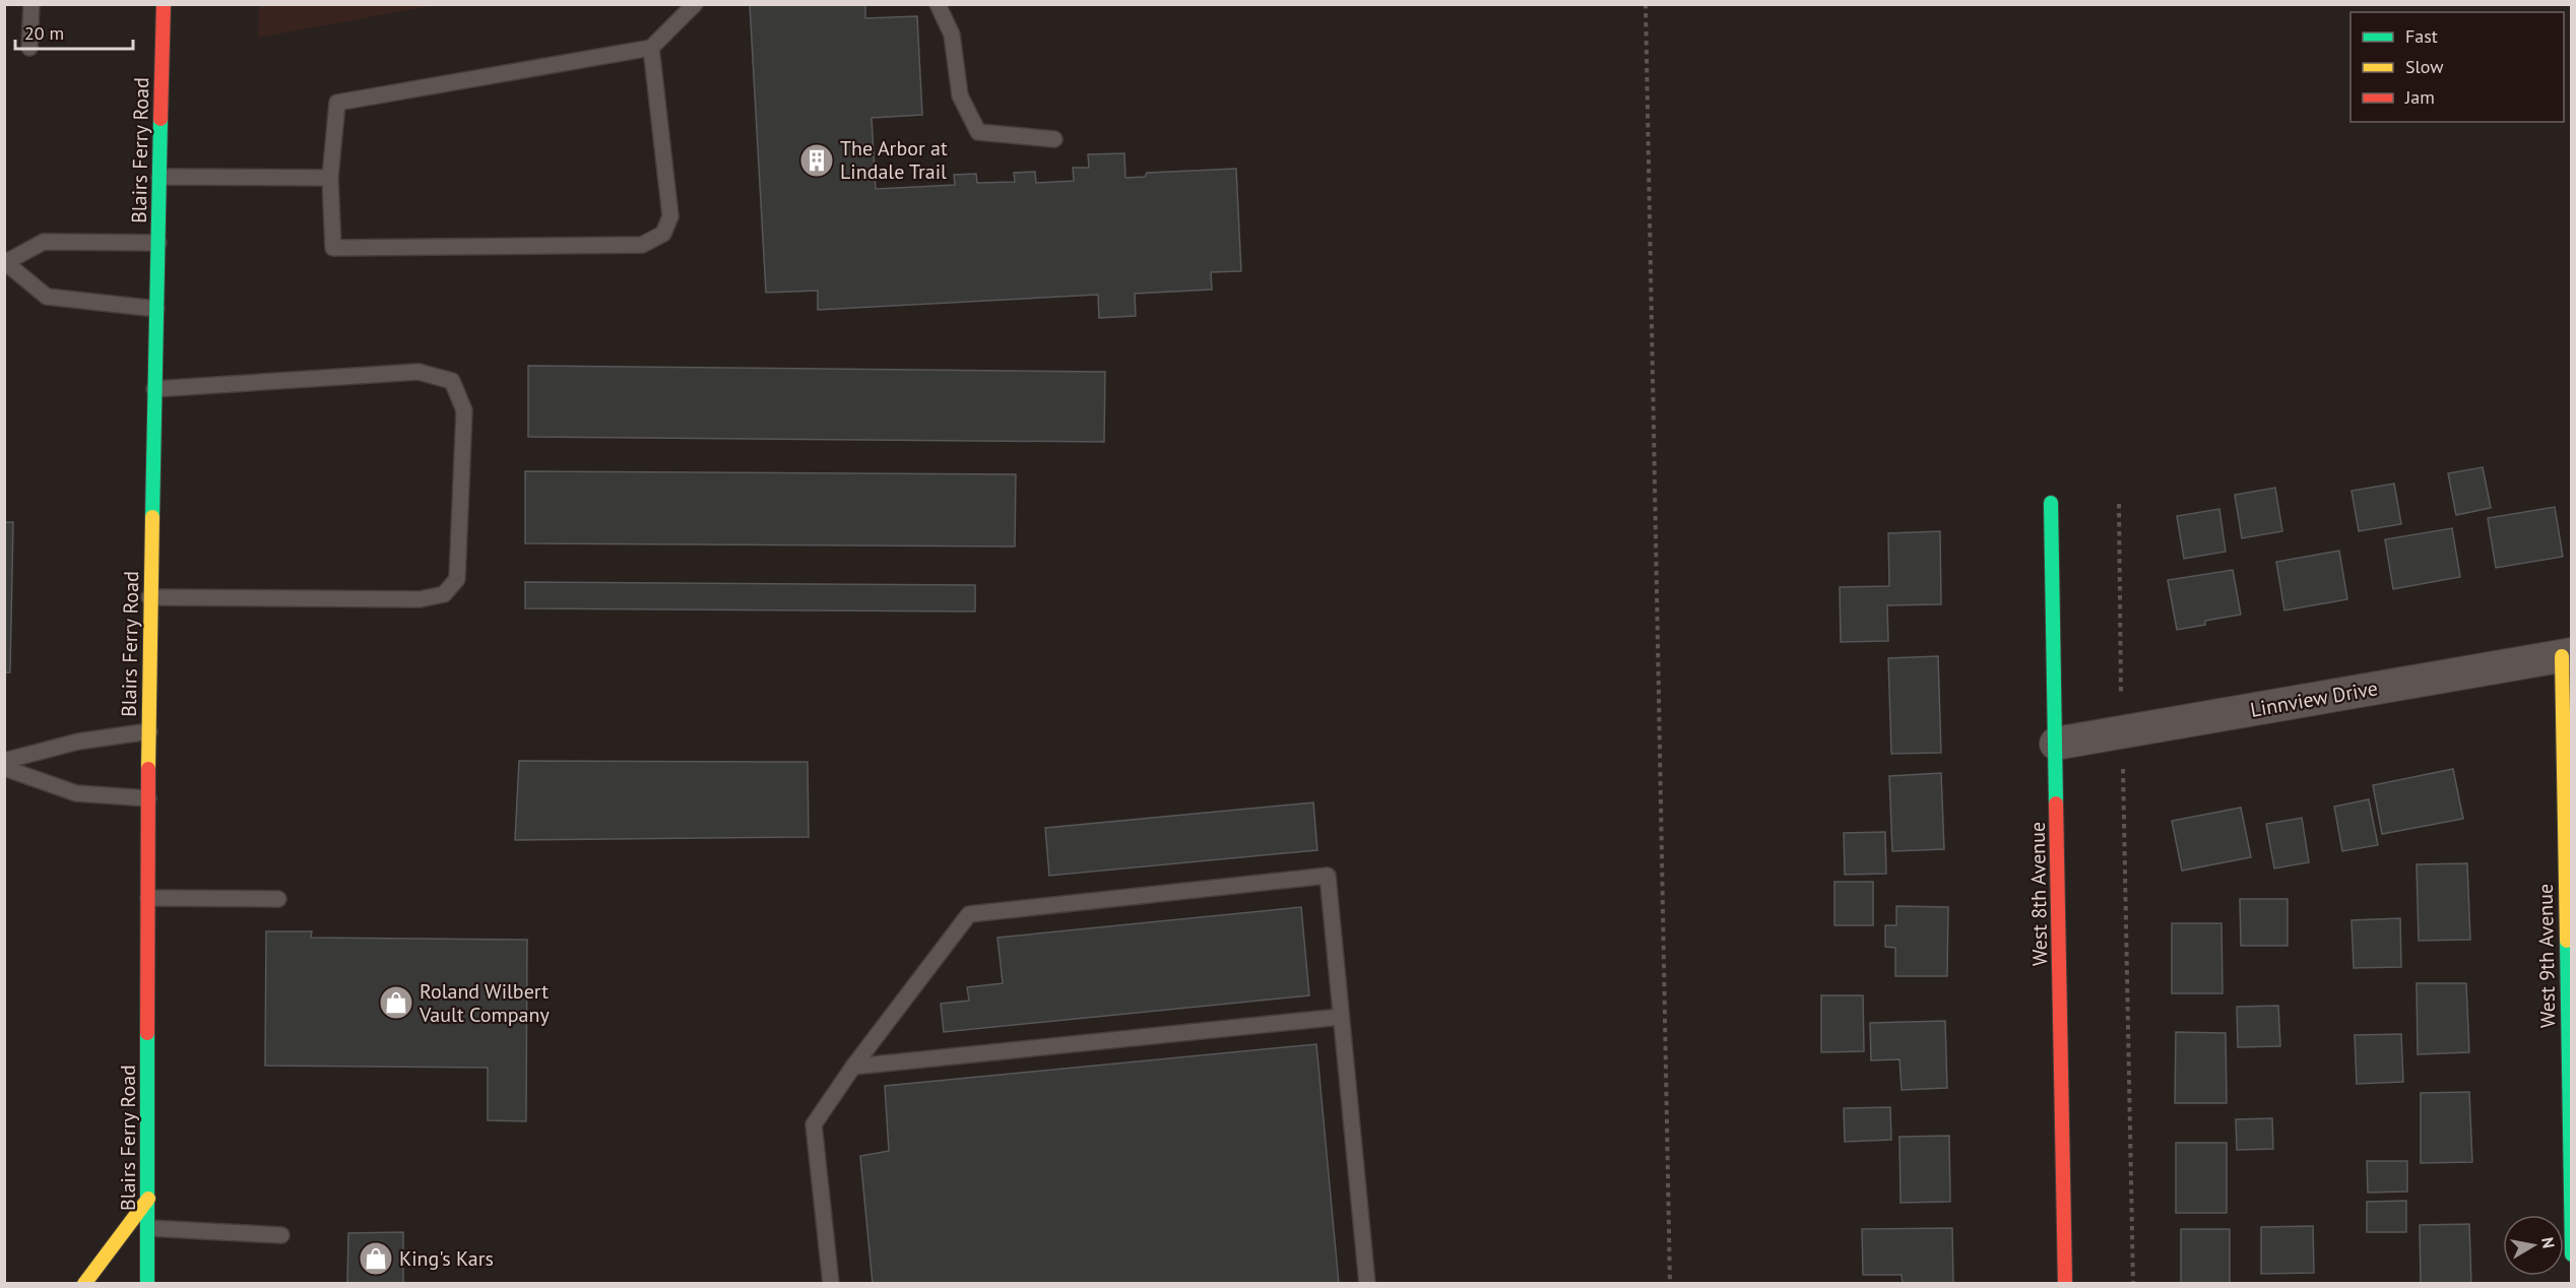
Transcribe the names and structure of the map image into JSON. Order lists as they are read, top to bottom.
{
  "streets": {
    "main road": ["Blairs Ferry Road", "West 8th Avenue", "West 9th Avenue"],
    "street": ["Linnview Drive"]
  },
  "crossings": [
    ["Linnview Drive", "West 8th Avenue"],
    ["Linnview Drive", "West 9th Avenue"]
  ],
  "places": {
    "building": ["The Arbor at Lindale Trail"],
    "shop": ["Roland Wilbert Vault Company", "King's Kars"]
  },
  "legend": ["Fast", "Slow", "Jam"],
  "scale_bar": "20 m",
  "north": "right"
}
